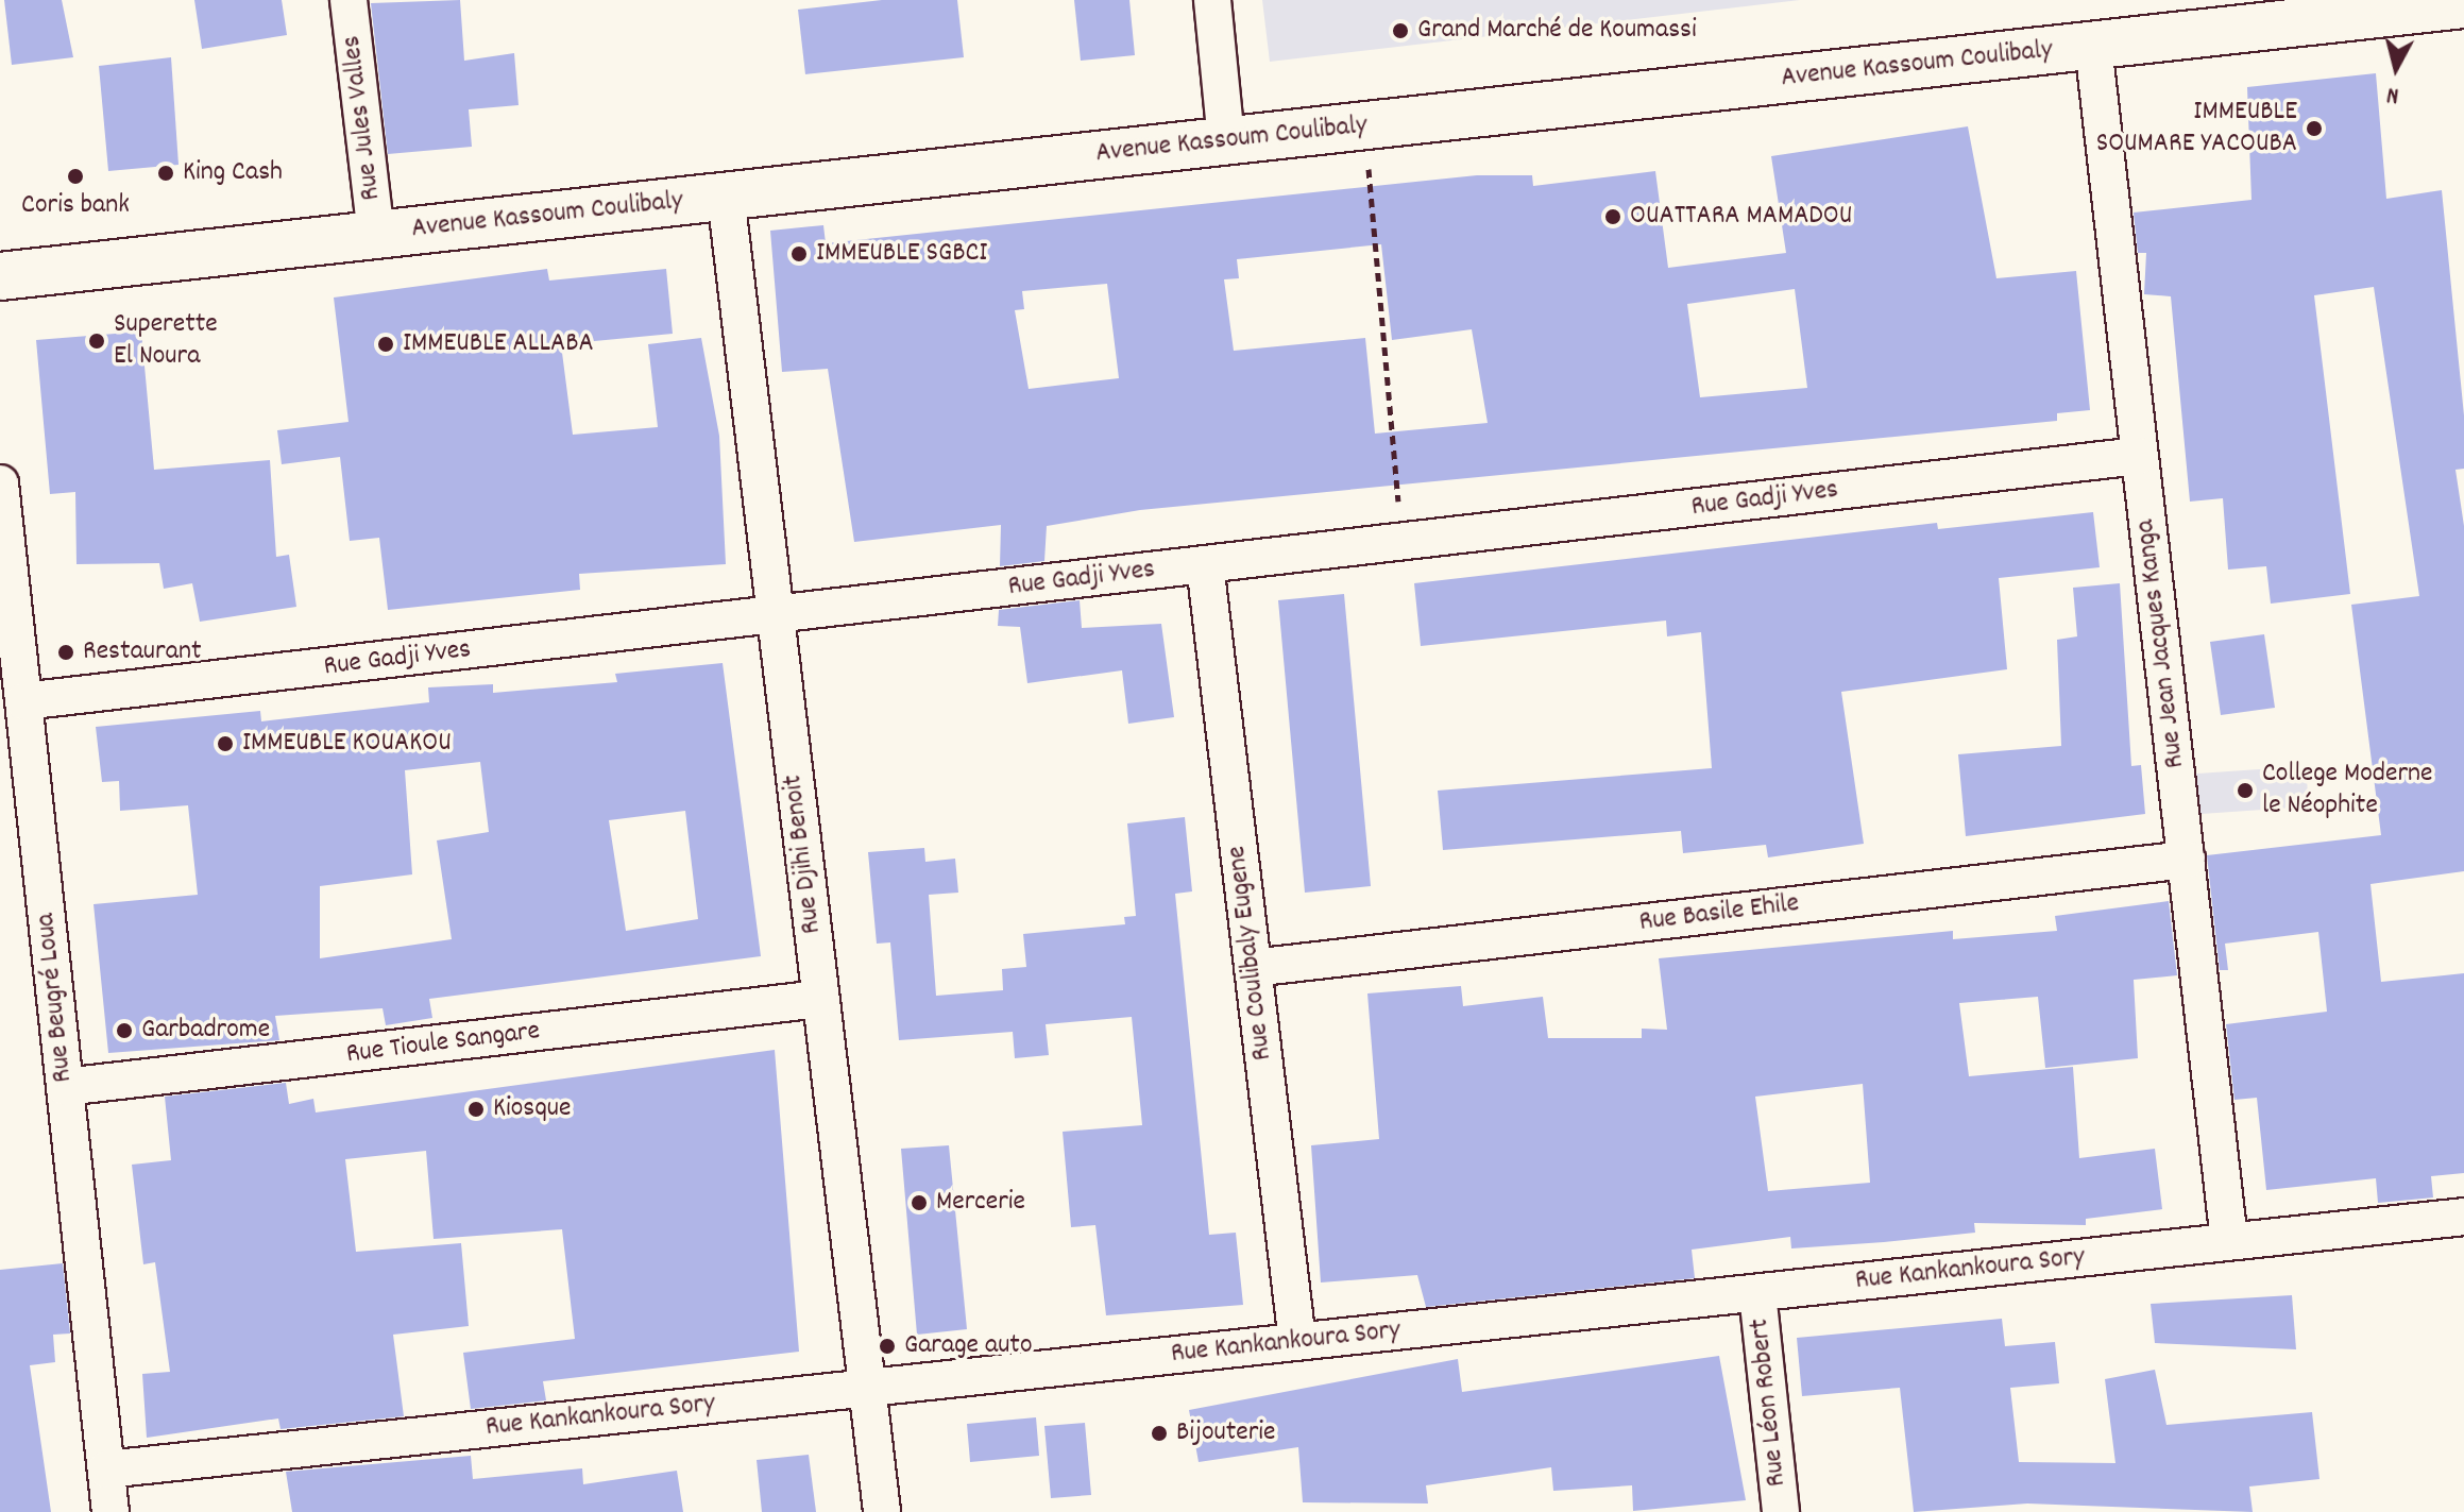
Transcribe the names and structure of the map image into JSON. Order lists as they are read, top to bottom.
{
  "streets": {
    "street": [
      "Avenue Kassoum Coulibaly",
      "Rue Jules Valles",
      "Rue Gadji Yves",
      "Rue Jean Jacques Kanga",
      "Rue Djihi Benoit",
      "Rue Basile Ehile",
      "Rue Coulibaly Eugene",
      "Rue Beugré Loua",
      "Rue Tioule Sangare",
      "Rue Kankankoura Sory",
      "Rue Léon Robert"
    ]
  },
  "crossings": [
    ["Avenue Kassoum Coulibaly", "Rue Jules Valles"],
    ["Avenue Kassoum Coulibaly", "Rue Jean Jacques Kanga"],
    ["Avenue Kassoum Coulibaly", "Rue Djihi Benoit"],
    ["Rue Gadji Yves", "Rue Jean Jacques Kanga"],
    ["Rue Gadji Yves", "Rue Djihi Benoit"],
    ["Rue Gadji Yves", "Rue Coulibaly Eugene"],
    ["Rue Gadji Yves", "Rue Beugré Loua"],
    ["Rue Jean Jacques Kanga", "Rue Basile Ehile"],
    ["Rue Jean Jacques Kanga", "Rue Kankankoura Sory"],
    ["Rue Djihi Benoit", "Rue Tioule Sangare"],
    ["Rue Djihi Benoit", "Rue Kankankoura Sory"],
    ["Rue Basile Ehile", "Rue Coulibaly Eugene"],
    ["Rue Coulibaly Eugene", "Rue Kankankoura Sory"],
    ["Rue Beugré Loua", "Rue Tioule Sangare"],
    ["Rue Beugré Loua", "Rue Kankankoura Sory"],
    ["Rue Kankankoura Sory", "Rue Léon Robert"]
  ],
  "places": [
    "Grand Marché de Koumassi",
    "IMMEUBLE SOUMARE YACOUBA",
    "King Cash",
    "Coris bank",
    "OUATTARA MAMADOU",
    "IMMEUBLE SGBCI",
    "Superette El Noura",
    "IMMEUBLE ALLABA",
    "Restaurant",
    "IMMEUBLE KOUAKOU",
    "College Moderne le Néophite",
    "Garbadrome",
    "Kiosque",
    "Mercerie",
    "Garage auto",
    "Bijouterie"
  ],
  "north": "bottom"
}
